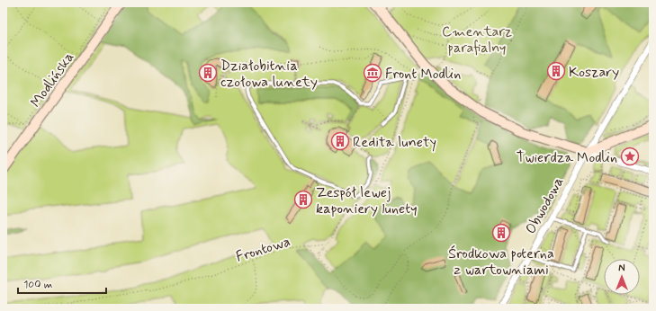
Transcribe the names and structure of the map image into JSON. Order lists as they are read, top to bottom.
{
  "streets": {
    "street": ["Modlińska", "Obwodowa"],
    "path": ["Frontowa"]
  },
  "parks": ["Cmentarz parafialny"],
  "places": {
    "building": [
      "Koszary",
      "Działobitnia czołowa lunety",
      "Redita lunety",
      "Zespół lewej kaponiery lunety",
      "Środkowa poterna z wartowniami"
    ],
    "museum": ["Front Modlin"],
    "place": ["Twierdza Modlin"]
  },
  "scale_bar": "100 m",
  "north": "top"
}
